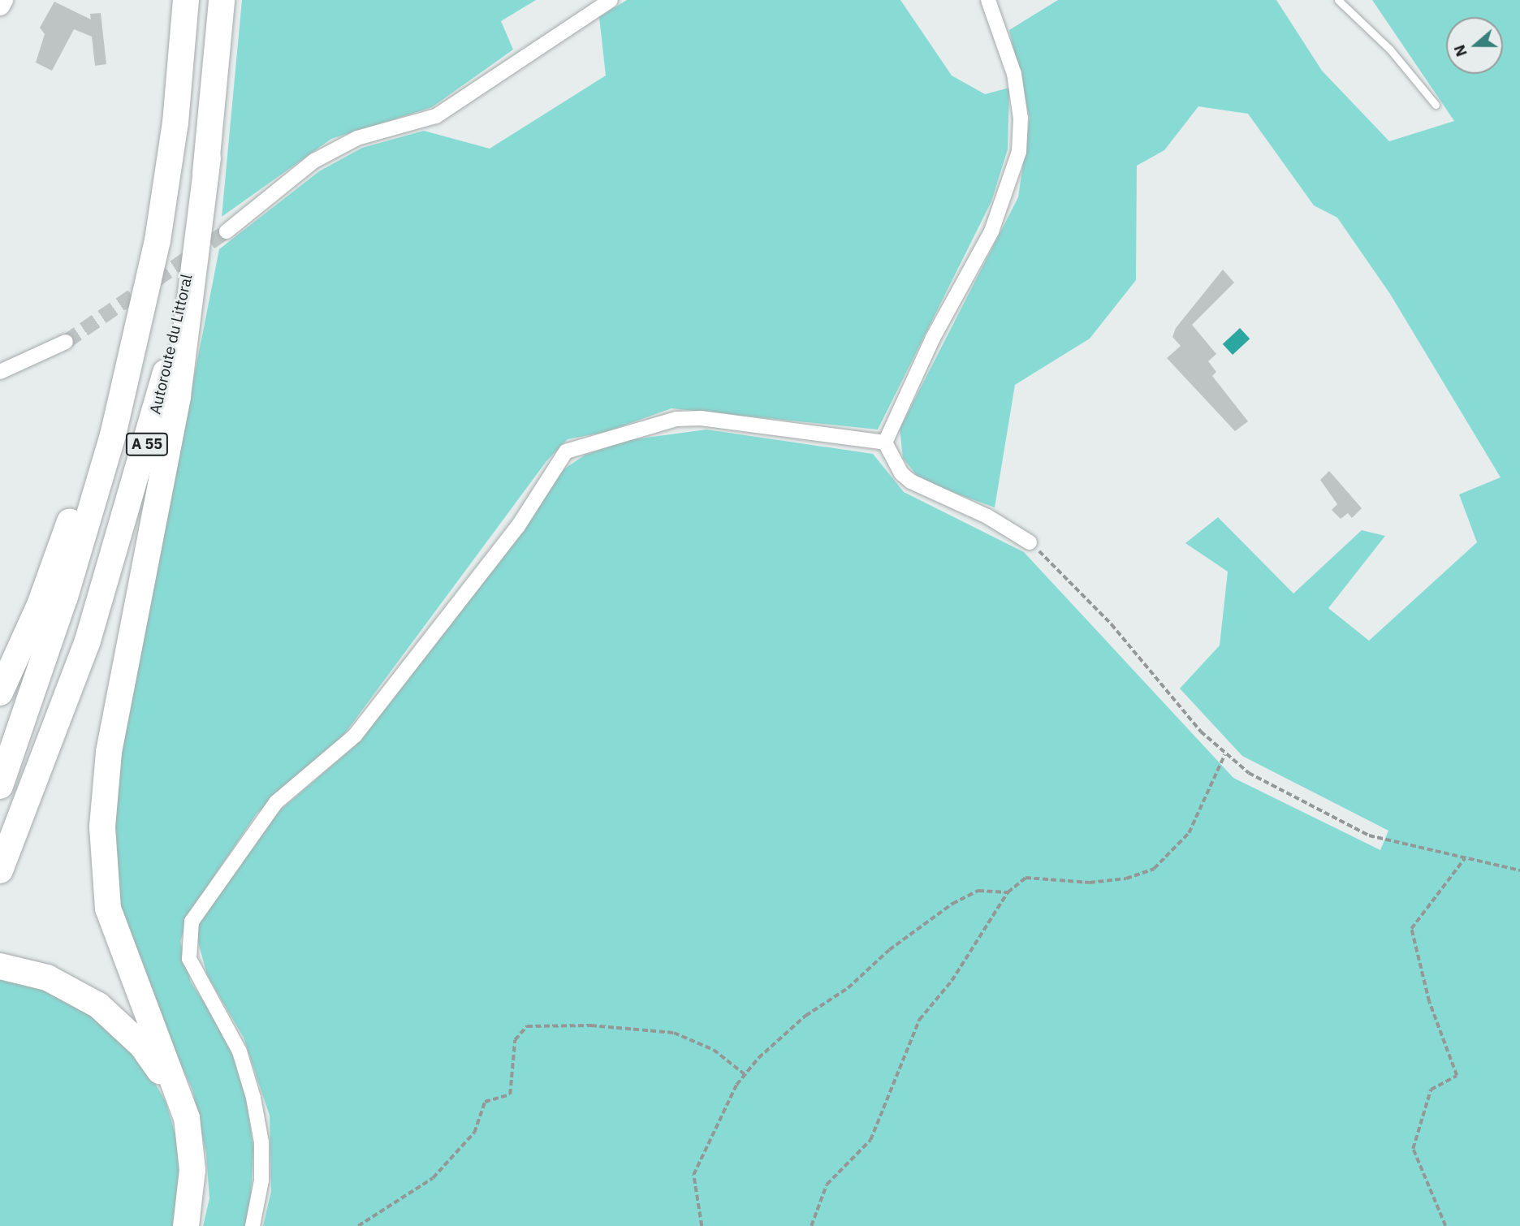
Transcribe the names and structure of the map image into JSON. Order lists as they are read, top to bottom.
{
  "streets": {
    "highway": ["Autoroute du Littoral", "A 55"]
  },
  "north": "left"
}
